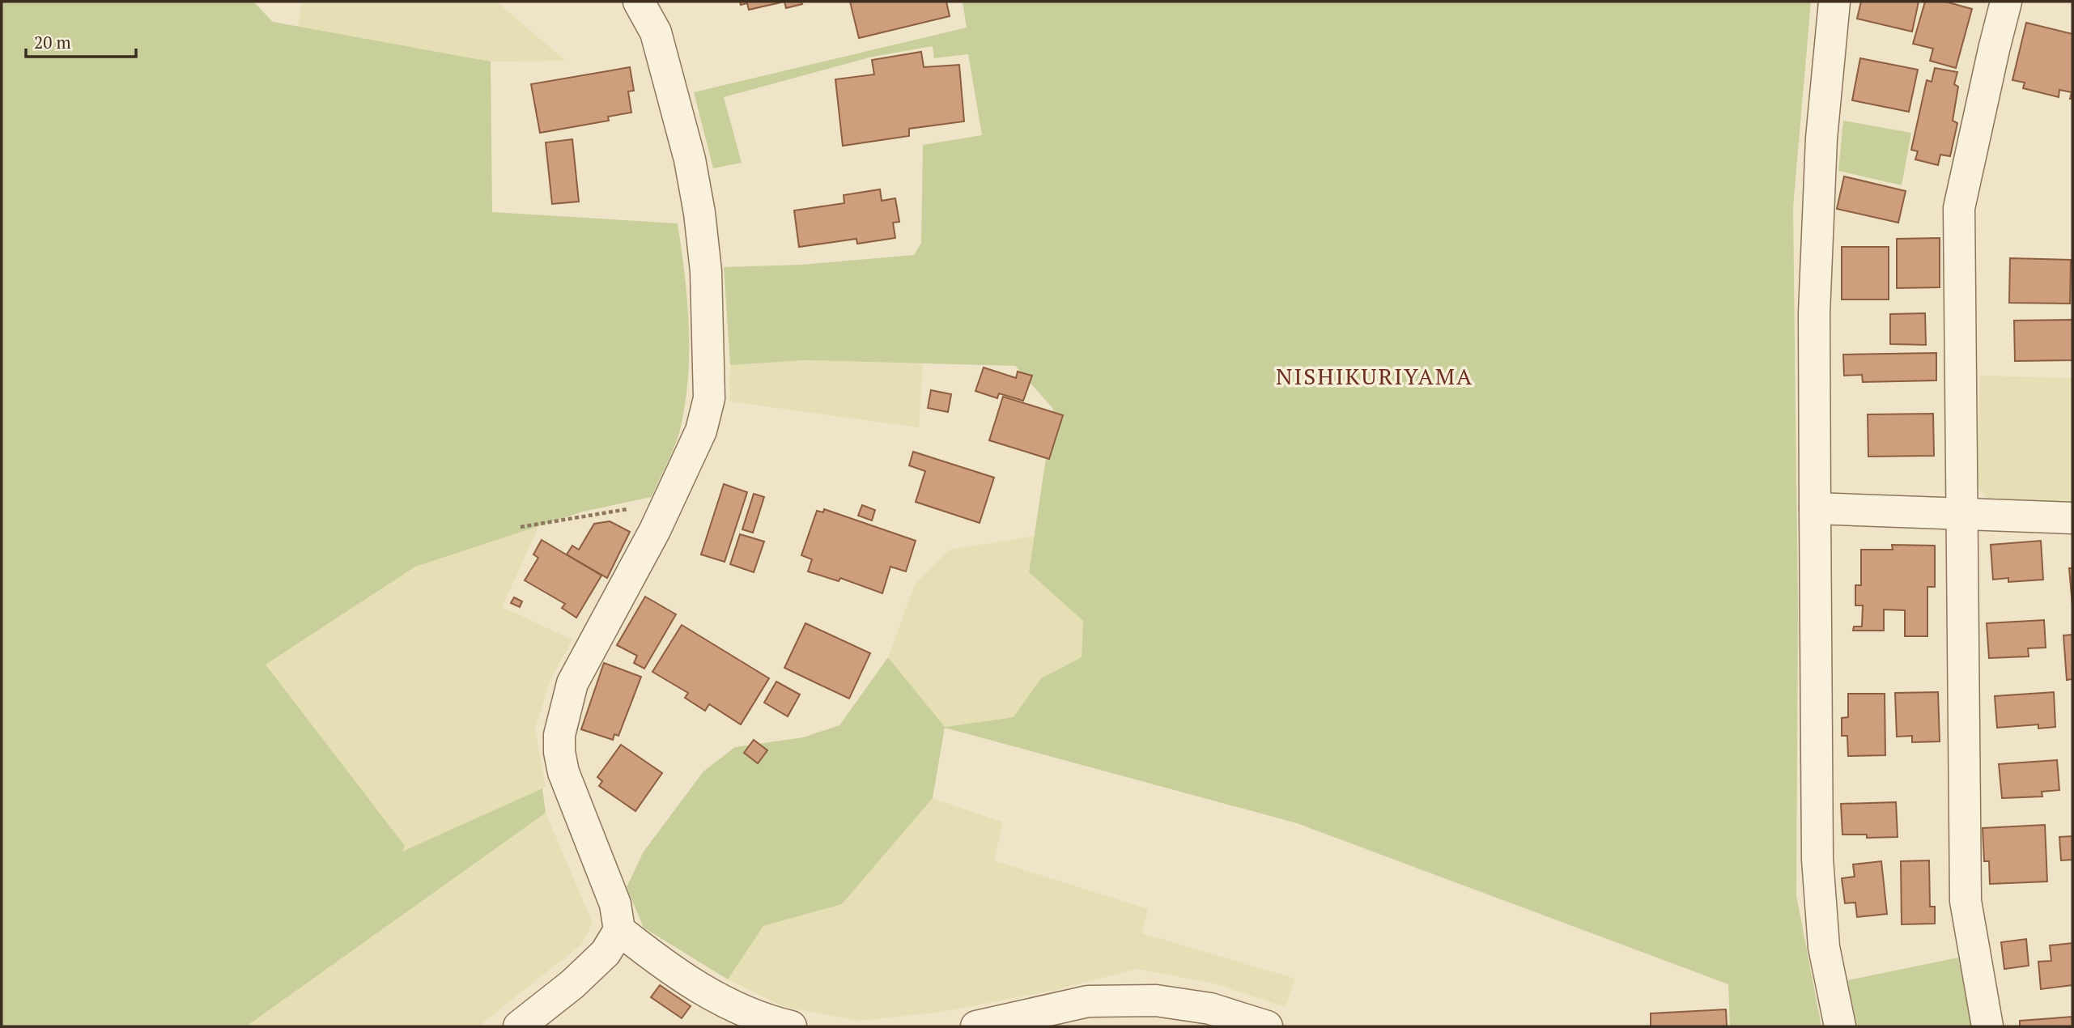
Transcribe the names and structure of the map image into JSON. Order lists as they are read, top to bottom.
{
  "districts": ["NISHIKURIYAMA"],
  "scale_bar": "20 m"
}
